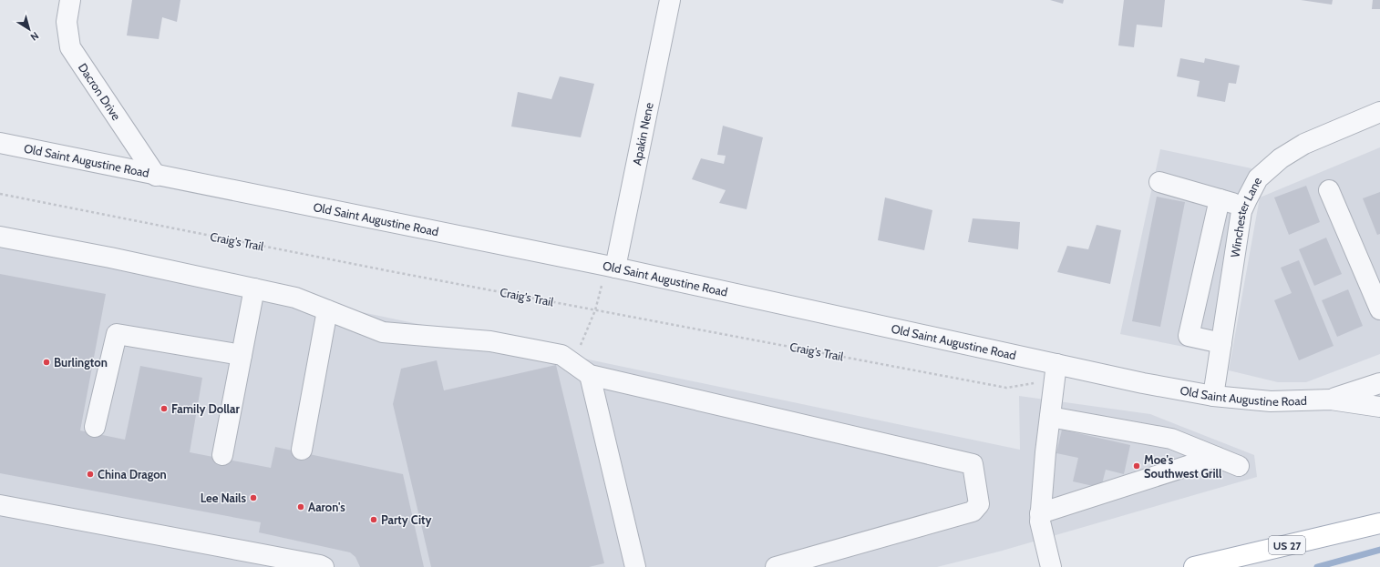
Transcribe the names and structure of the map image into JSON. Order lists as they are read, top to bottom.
{
  "streets": {
    "main road": ["US 27"],
    "street": [
      "Dacron Drive",
      "Apakin Nene",
      "Old Saint Augustine Road",
      "Winchester Lane"
    ],
    "path": ["Craig's Trail"]
  },
  "crossings": [
    ["Dacron Drive", "Old Saint Augustine Road"],
    ["Apakin Nene", "Old Saint Augustine Road"],
    ["Old Saint Augustine Road", "Winchester Lane"],
    ["Old Saint Augustine Road", "Craig's Trail"]
  ],
  "places": [
    "Burlington",
    "Family Dollar",
    "Moe's Southwest Grill",
    "China Dragon",
    "Lee Nails",
    "Aaron's",
    "Party City"
  ],
  "north": "bottom right"
}
